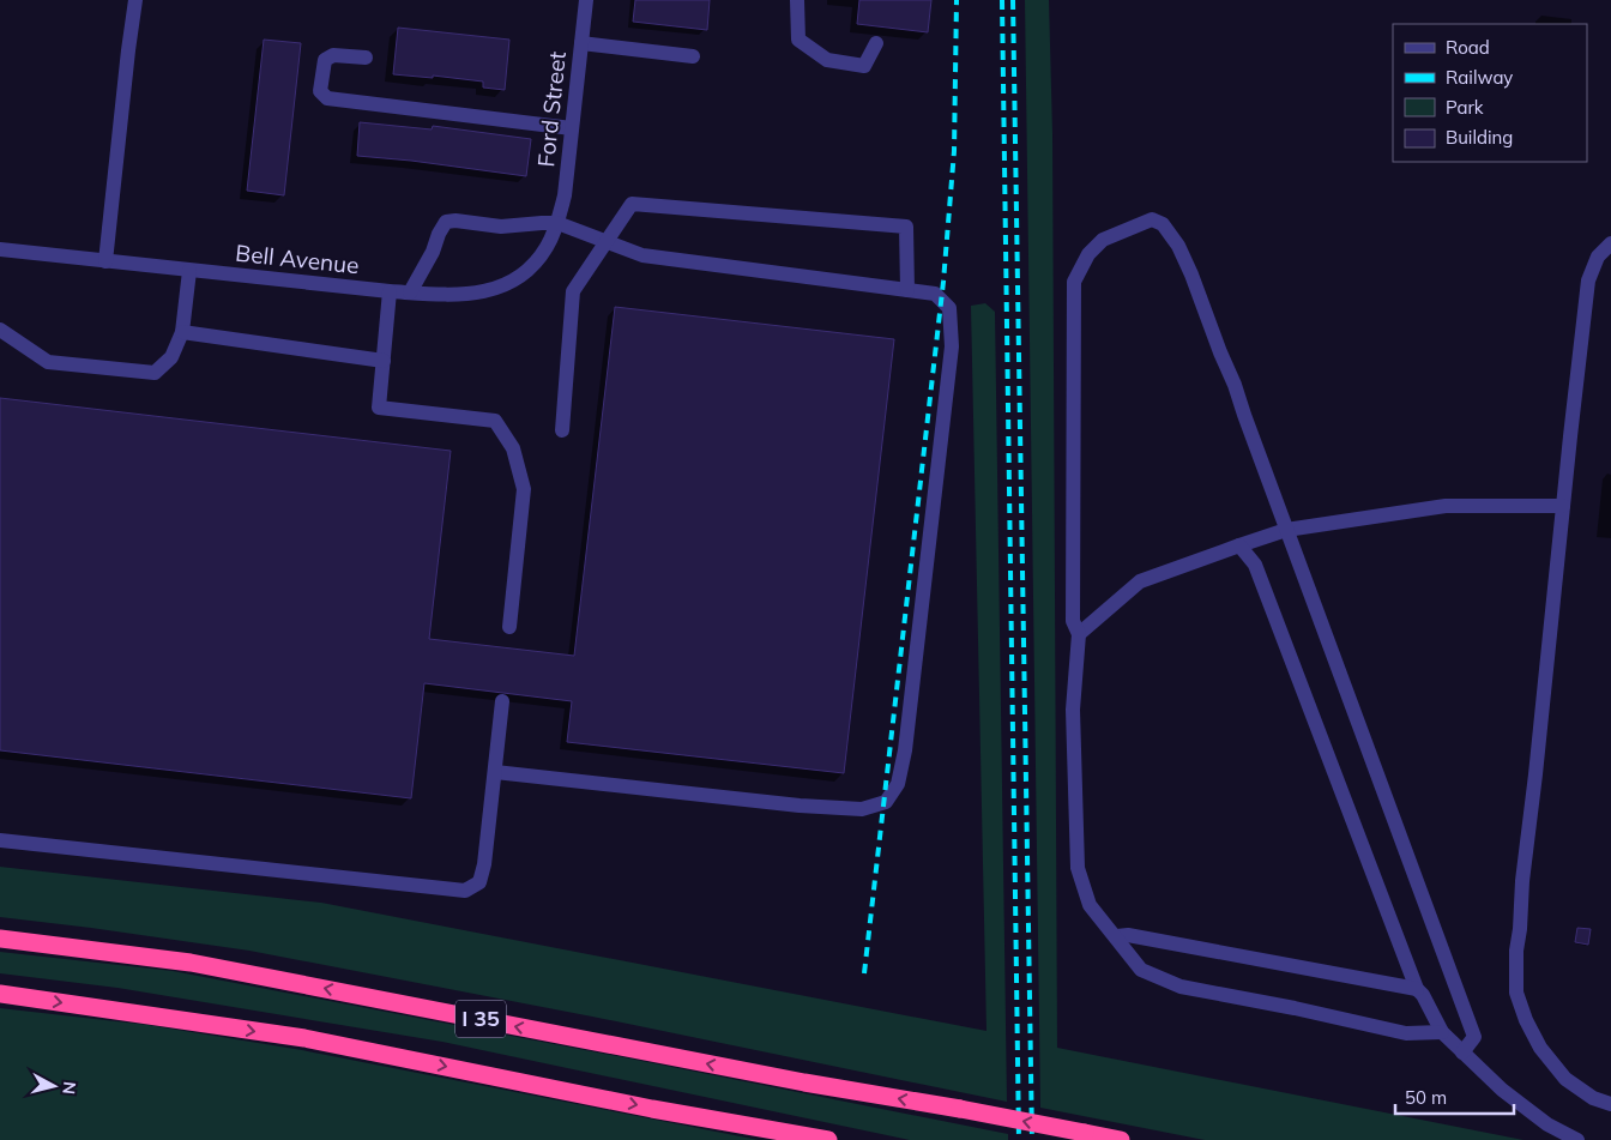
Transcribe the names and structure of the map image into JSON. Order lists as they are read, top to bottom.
{
  "streets": {
    "highway": ["I 35"],
    "street": ["Ford Street", "Bell Avenue"]
  },
  "crossings": [
    ["Ford Street", "Bell Avenue"]
  ],
  "legend": [
    "Road",
    "Railway",
    "Park",
    "Building"
  ],
  "scale_bar": "50 m",
  "north": "right"
}
